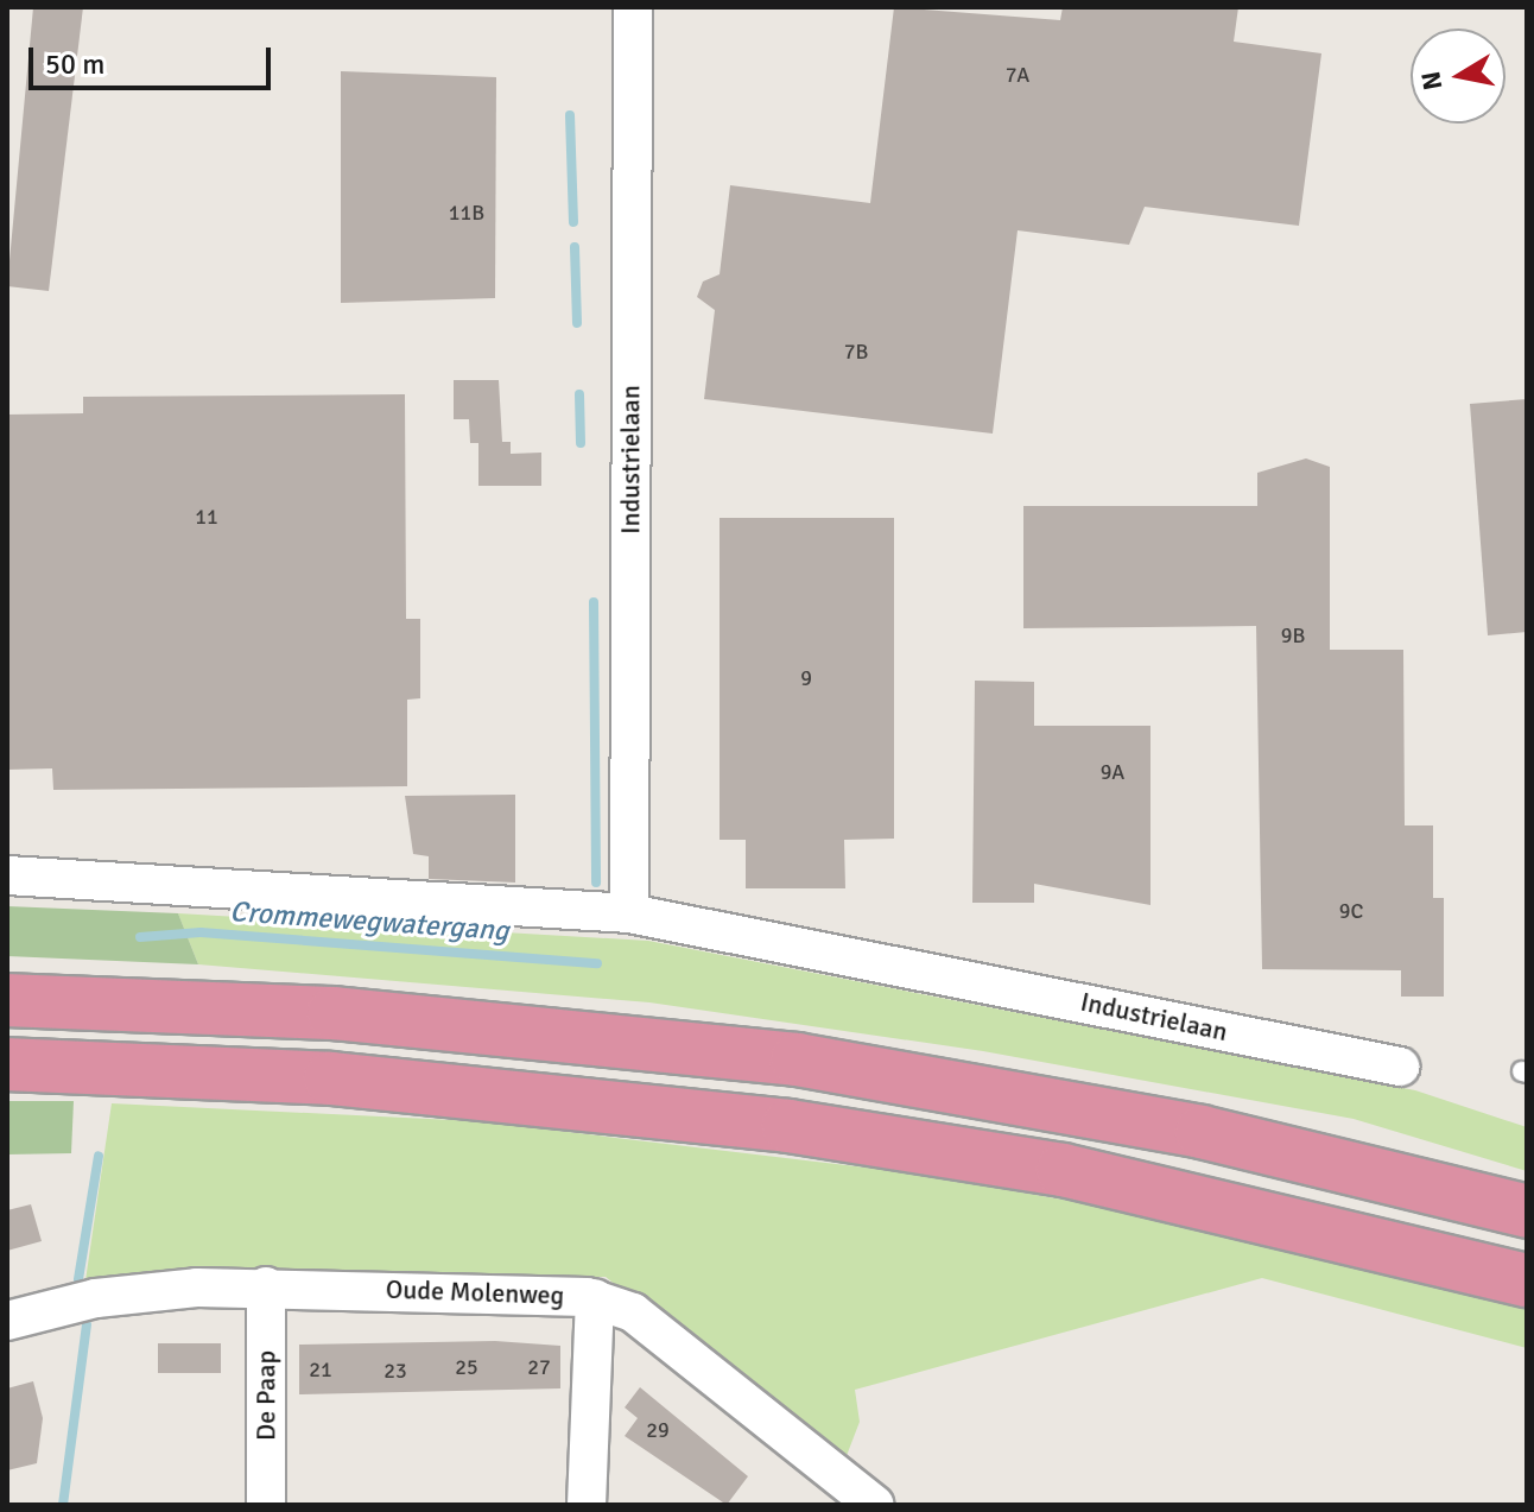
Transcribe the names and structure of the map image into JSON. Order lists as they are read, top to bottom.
{
  "streets": {
    "street": ["Industrielaan", "Oude Molenweg", "De Paap"]
  },
  "crossings": [
    ["Oude Molenweg", "De Paap"]
  ],
  "water": ["Crommewegwatergang"],
  "house_numbers": [
    "7A",
    "11B",
    "7B",
    "11",
    "9B",
    "9",
    "9A",
    "9C",
    "25",
    "27",
    "21",
    "23",
    "29"
  ],
  "scale_bar": "50 m",
  "north": "left"
}
